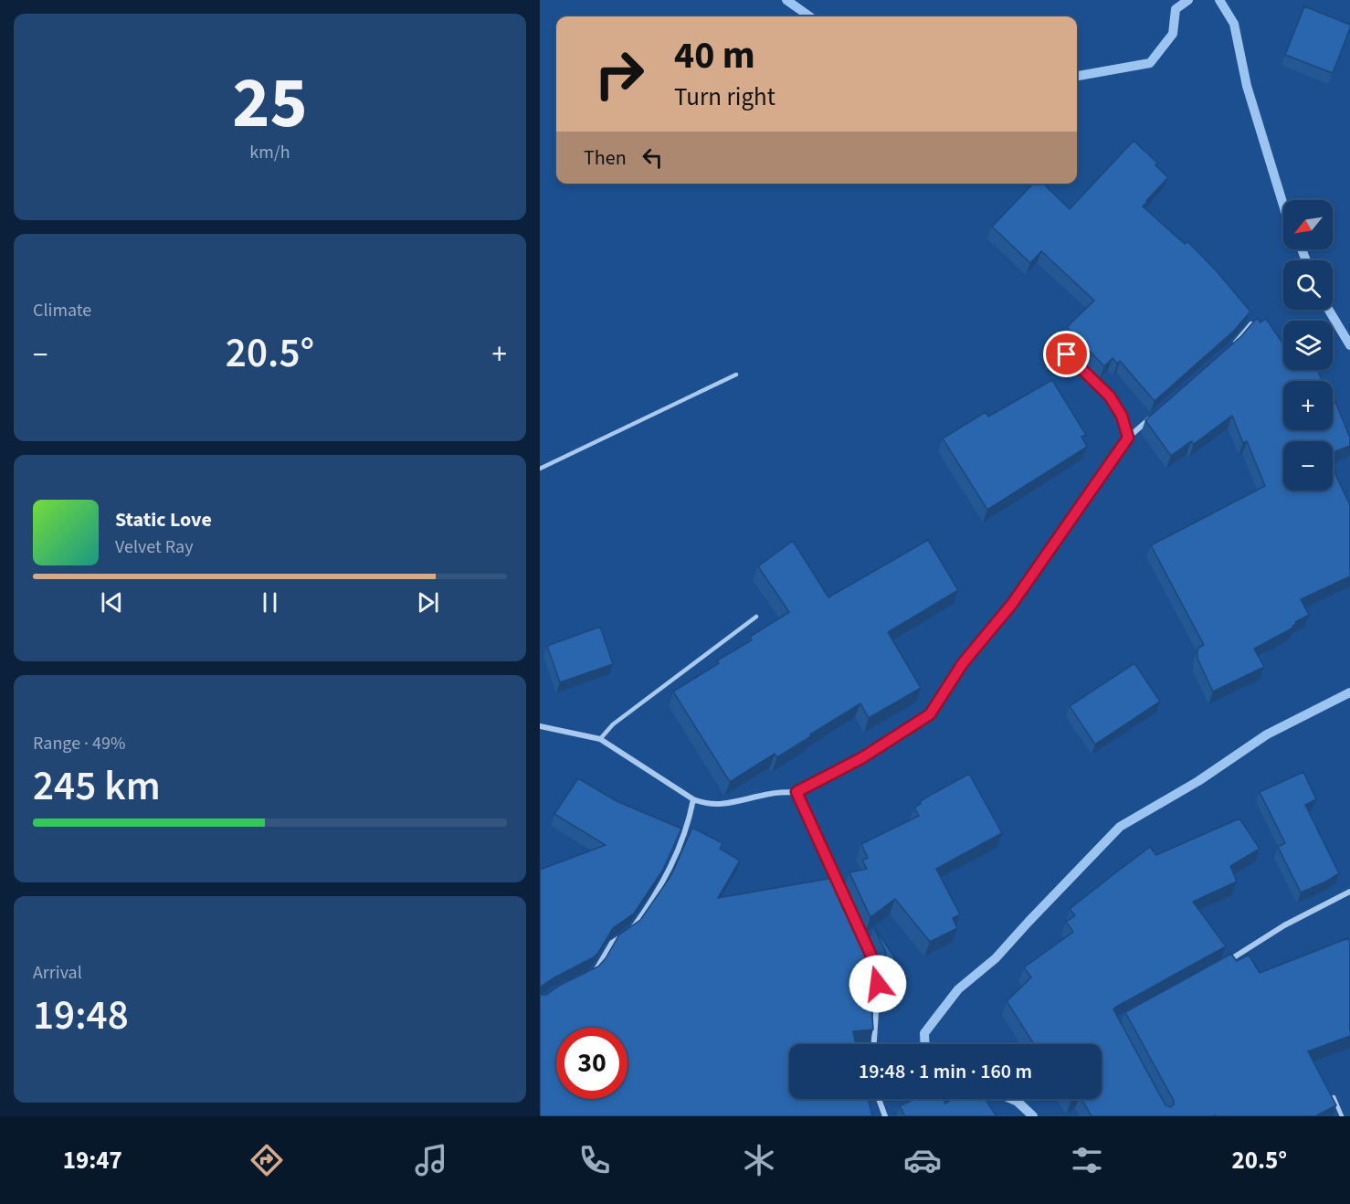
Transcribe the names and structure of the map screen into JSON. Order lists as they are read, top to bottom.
{
  "north": "bottom left",
  "page": {
    "tile": [
      ["25", "km/h"],
      "Climate",
      ["Range · 49%", "245 km"],
      ["Arrival", "19:48"]
    ],
    "turn": ["40 m", "Turn right"],
    "then": "Then",
    "map_buttons": ["+", "−"],
    "heat": ["−", "20.5°", "+"],
    "song": ["Static Love", "Velvet Ray"],
    "limit": "30",
    "trip": "19:48 · 1 min · 160 m",
    "tabs": ["19:47", "20.5°"]
  }
}
